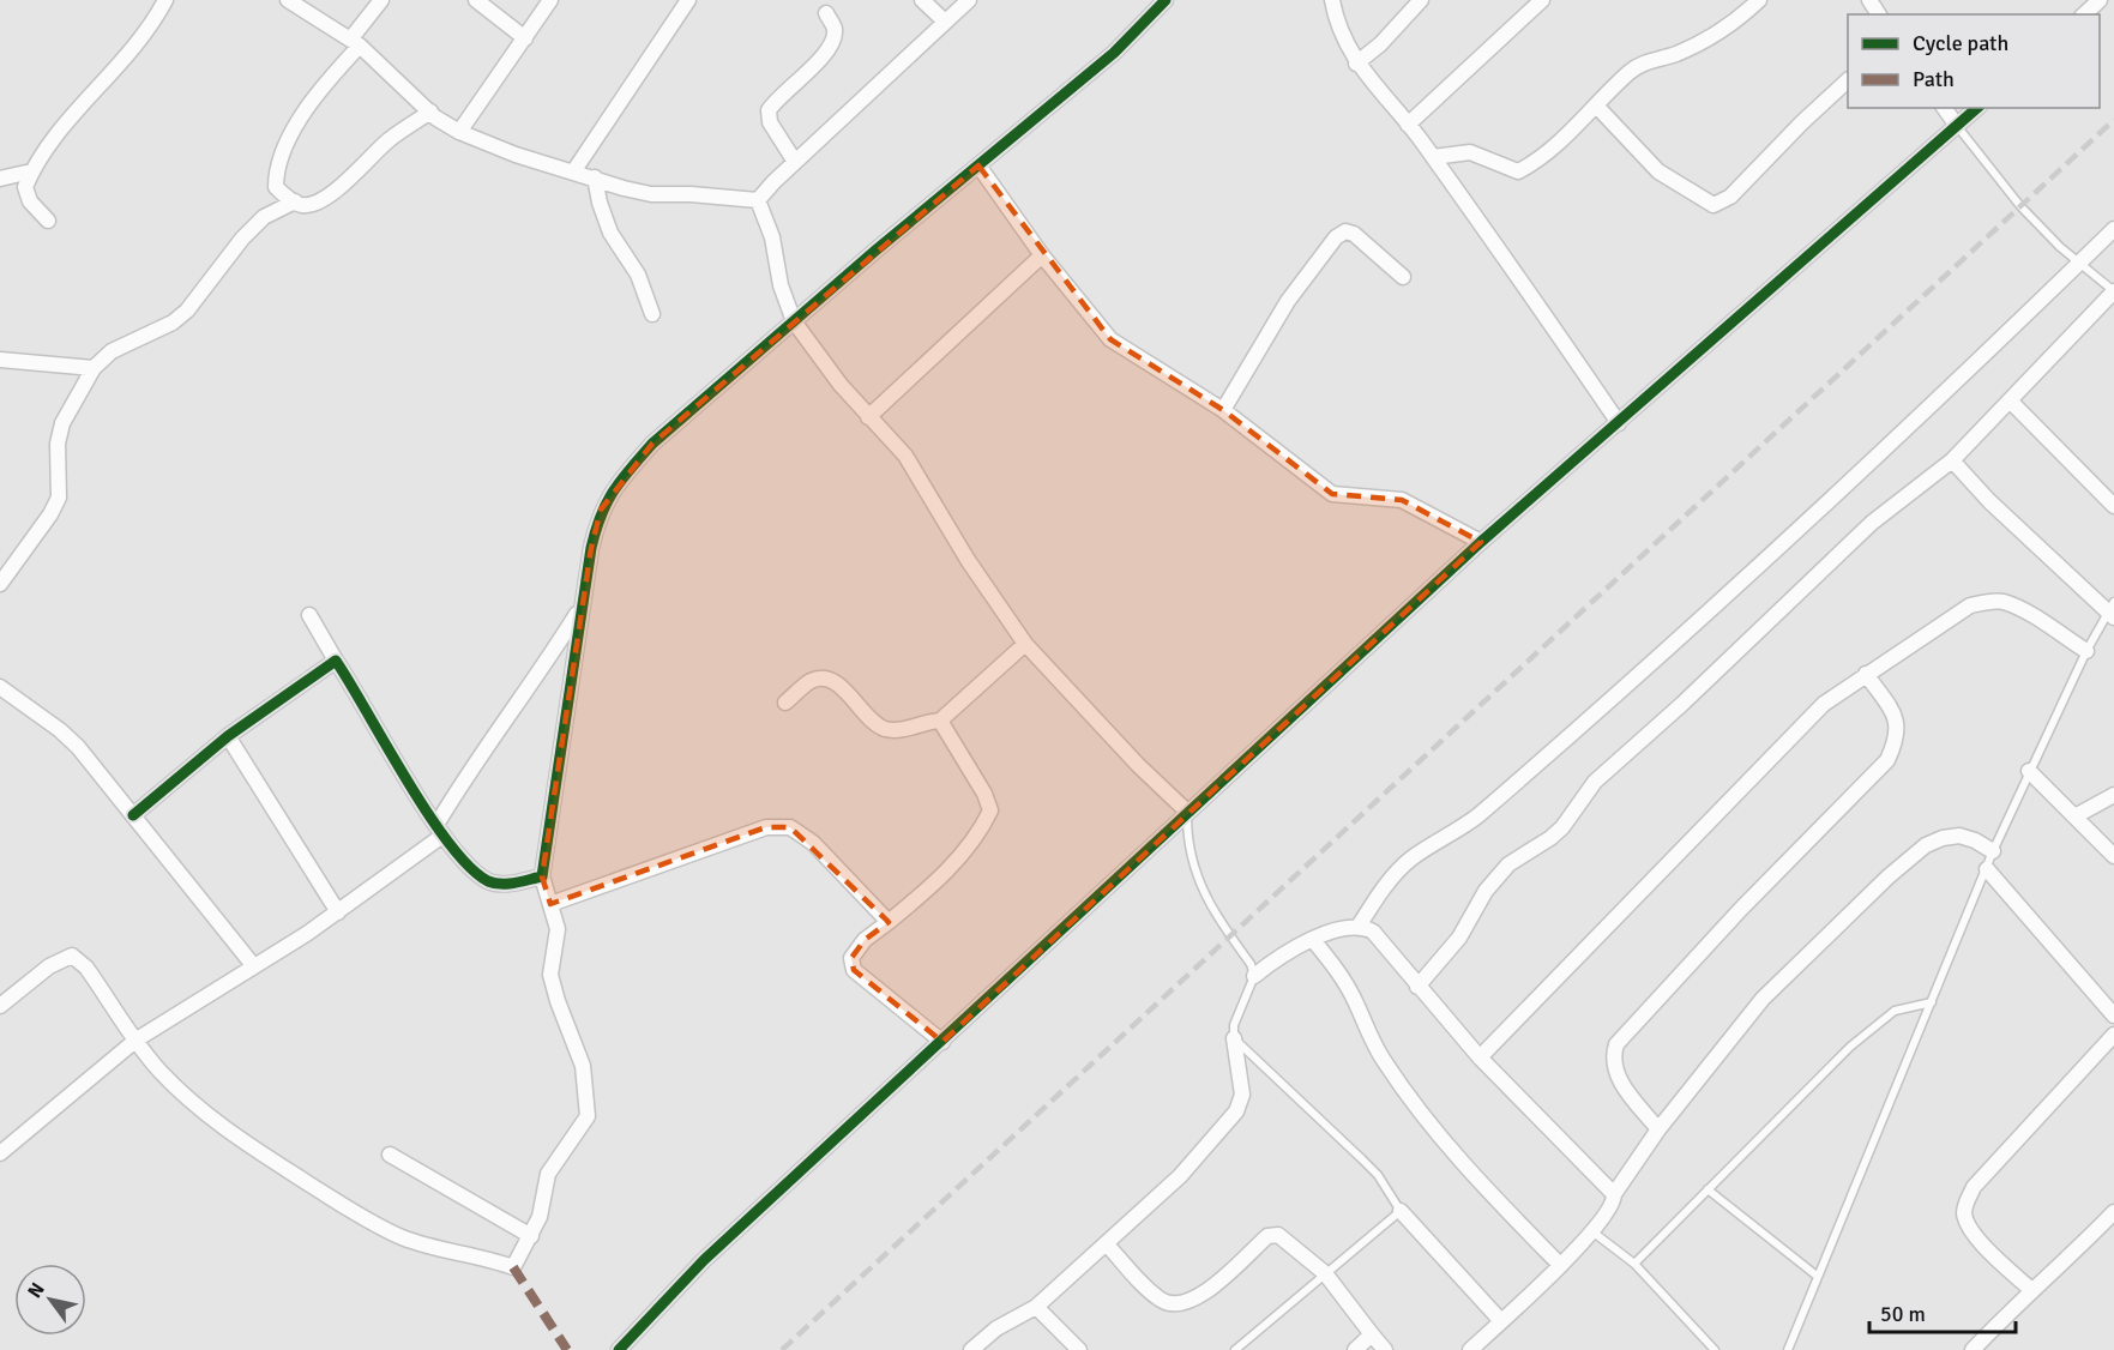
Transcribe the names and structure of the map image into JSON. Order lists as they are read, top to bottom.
{
  "legend": ["Cycle path", "Path"],
  "scale_bar": "50 m",
  "north": "top left"
}
